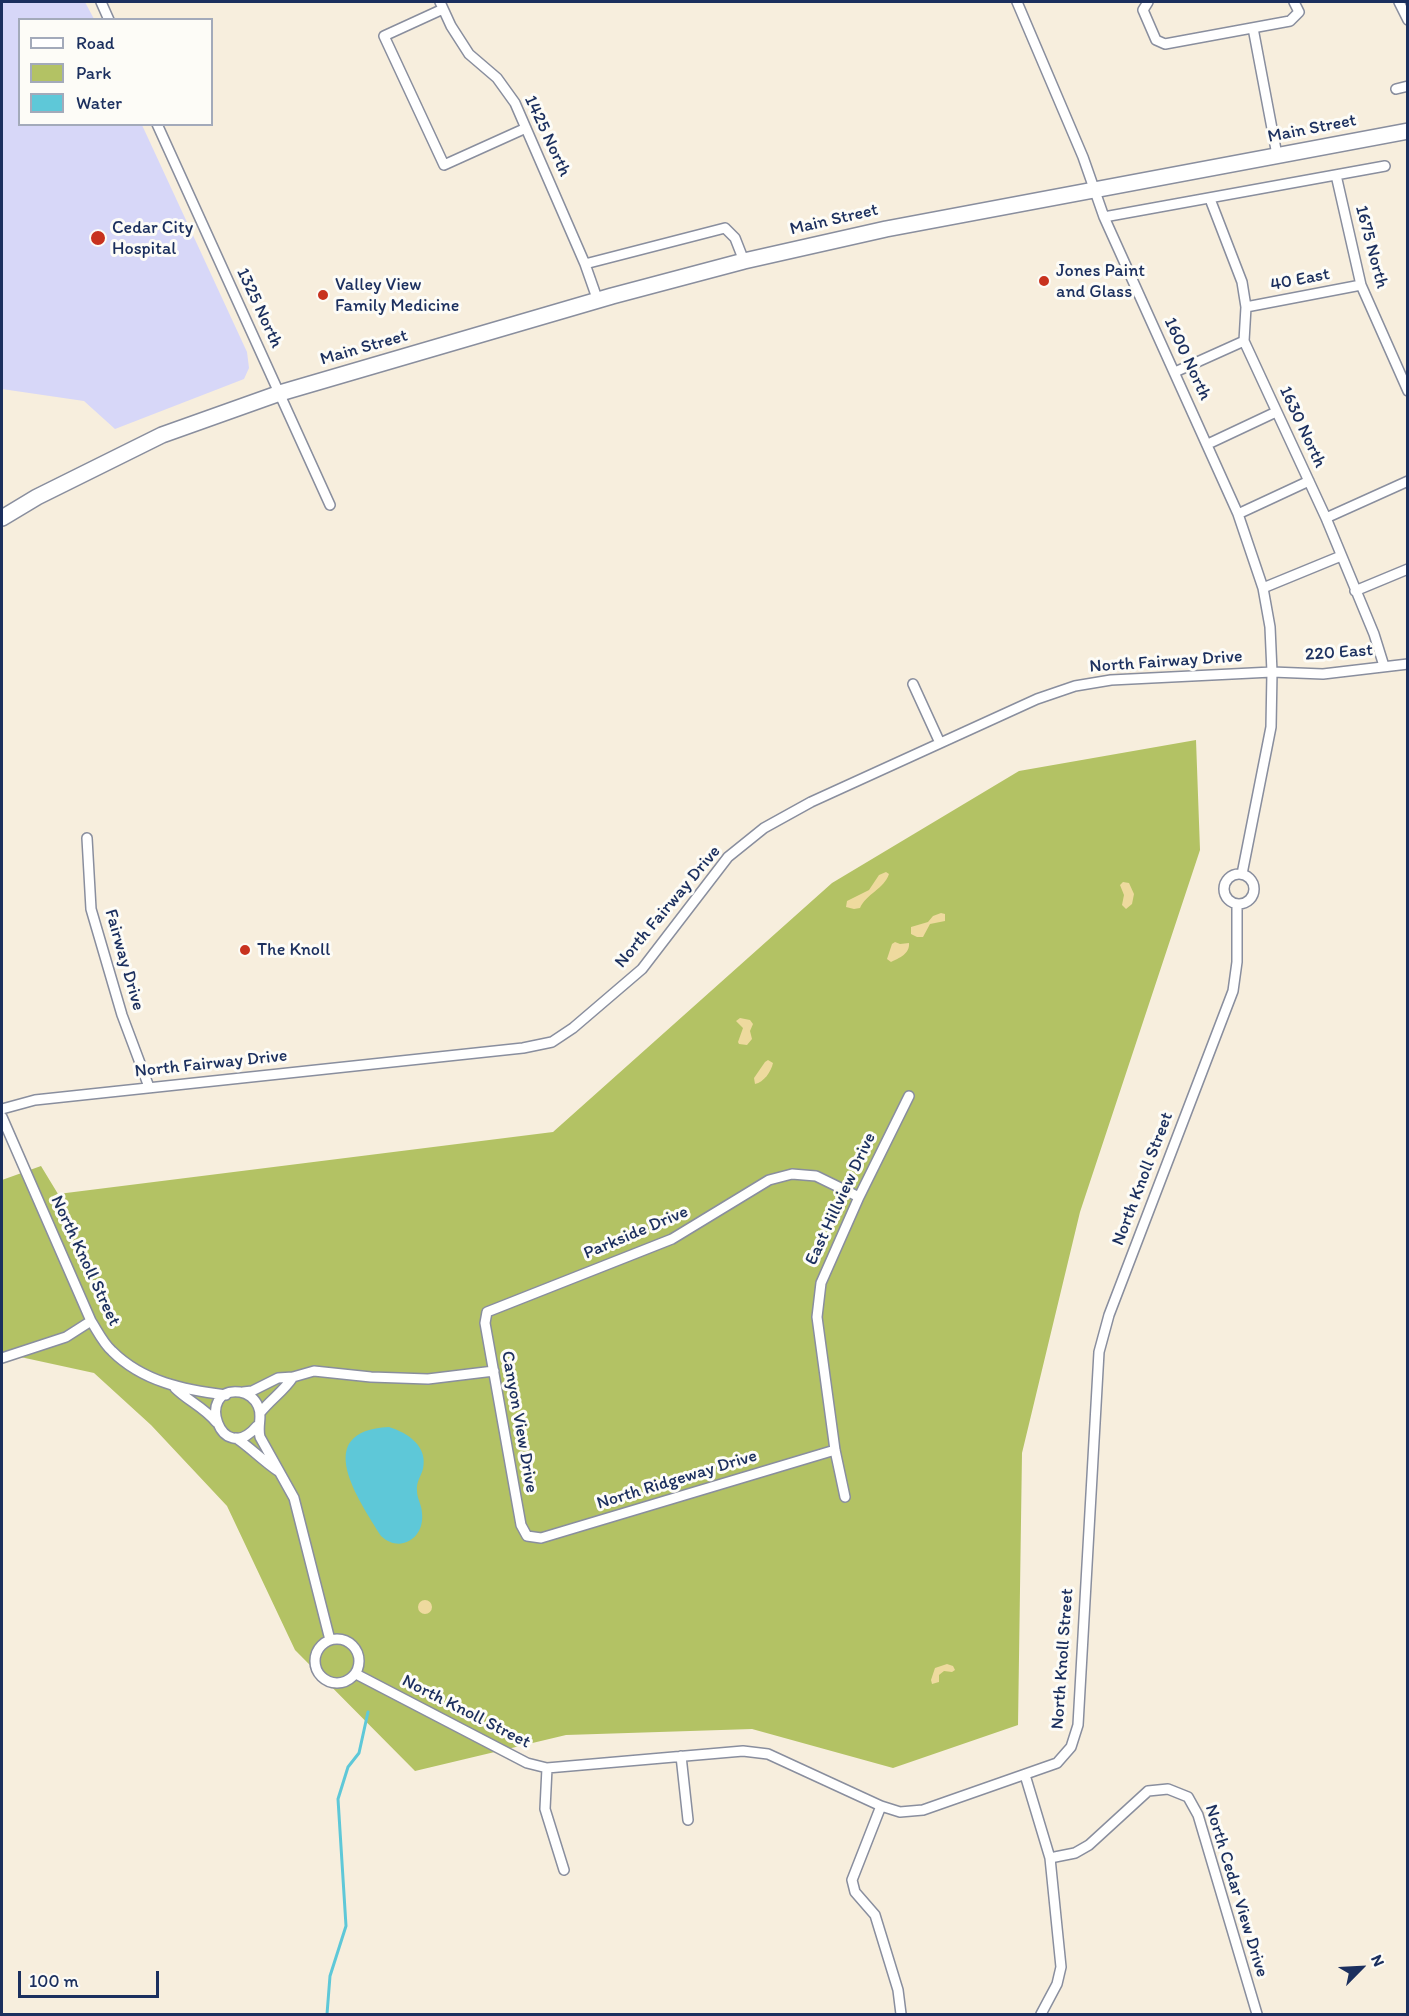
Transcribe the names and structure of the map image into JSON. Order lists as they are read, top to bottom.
{
  "streets": {
    "main road": ["Main Street"],
    "street": [
      "1425 North",
      "1675 North",
      "40 East",
      "1325 North",
      "1600 North",
      "1630 North",
      "220 East",
      "North Fairway Drive",
      "Fairway Drive",
      "North Knoll Street",
      "East Hillview Drive",
      "Parkside Drive",
      "Canyon View Drive",
      "North Ridgeway Drive",
      "North Cedar View Drive"
    ]
  },
  "crossings": [
    ["Main Street", "1425 North"],
    ["Main Street", "1325 North"],
    ["Main Street", "1600 North"],
    ["1675 North", "40 East"],
    ["40 East", "1630 North"],
    ["1600 North", "220 East"],
    ["1600 North", "North Fairway Drive"],
    ["1630 North", "220 East"],
    ["220 East", "North Fairway Drive"],
    ["North Fairway Drive", "Fairway Drive"],
    ["North Knoll Street", "Canyon View Drive"],
    ["East Hillview Drive", "Parkside Drive"],
    ["East Hillview Drive", "North Ridgeway Drive"],
    ["Parkside Drive", "Canyon View Drive"],
    ["Canyon View Drive", "North Ridgeway Drive"]
  ],
  "places": [
    "Cedar City Hospital",
    "Jones Paint and Glass",
    "Valley View Family Medicine",
    "The Knoll"
  ],
  "legend": ["Road", "Park", "Water"],
  "scale_bar": "100 m",
  "north": "top right"
}
